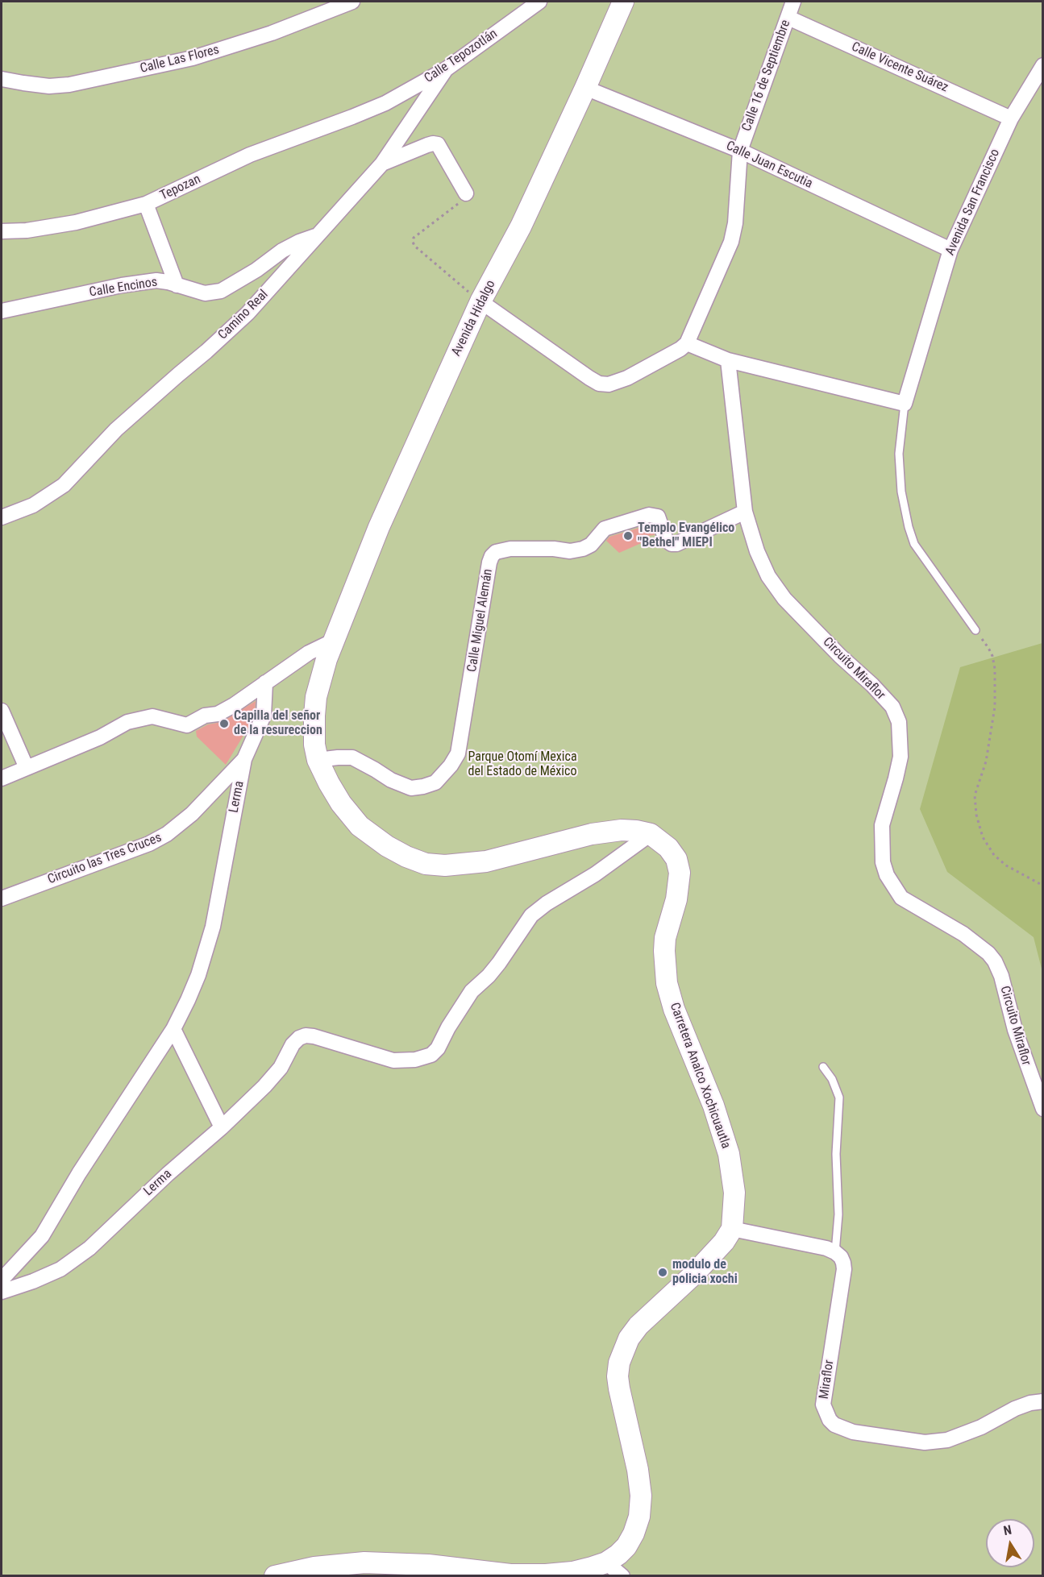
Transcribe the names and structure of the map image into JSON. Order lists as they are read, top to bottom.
{
  "streets": {
    "main road": ["Avenida Hidalgo", "Carretera Analco Xochicuautla"],
    "street": [
      "Calle Tepozotlán",
      "Calle Las Flores",
      "Calle Vicente Suárez",
      "Calle 16 de Septiembre",
      "Calle Juan Escutia",
      "Tepozan",
      "Avenida San Francisco",
      "Calle Encinos",
      "Camino Real",
      "Calle Miguel Alemán",
      "Circuito Miraflor",
      "Lerma",
      "Circuito las Tres Cruces",
      "Miraflor"
    ]
  },
  "crossings": [
    ["Calle Tepozotlán", "Tepozan"],
    ["Calle Tepozotlán", "Camino Real"],
    ["Calle Vicente Suárez", "Calle 16 de Septiembre"],
    ["Calle Vicente Suárez", "Avenida San Francisco"],
    ["Calle 16 de Septiembre", "Calle Juan Escutia"],
    ["Calle Juan Escutia", "Avenida San Francisco"],
    ["Calle Juan Escutia", "Avenida Hidalgo"],
    ["Calle Encinos", "Camino Real"],
    ["Avenida Hidalgo", "Carretera Analco Xochicuautla"],
    ["Calle Miguel Alemán", "Circuito Miraflor"],
    ["Calle Miguel Alemán", "Carretera Analco Xochicuautla"],
    ["Lerma", "Circuito las Tres Cruces"],
    ["Lerma", "Carretera Analco Xochicuautla"]
  ],
  "parks": ["Parque Otomí Mexica del Estado de México"],
  "places": ["Templo Evangélico \"Bethel\" MIEPI", "Capilla del señor de la resureccion", "modulo de policia xochi"],
  "north": "top"
}
